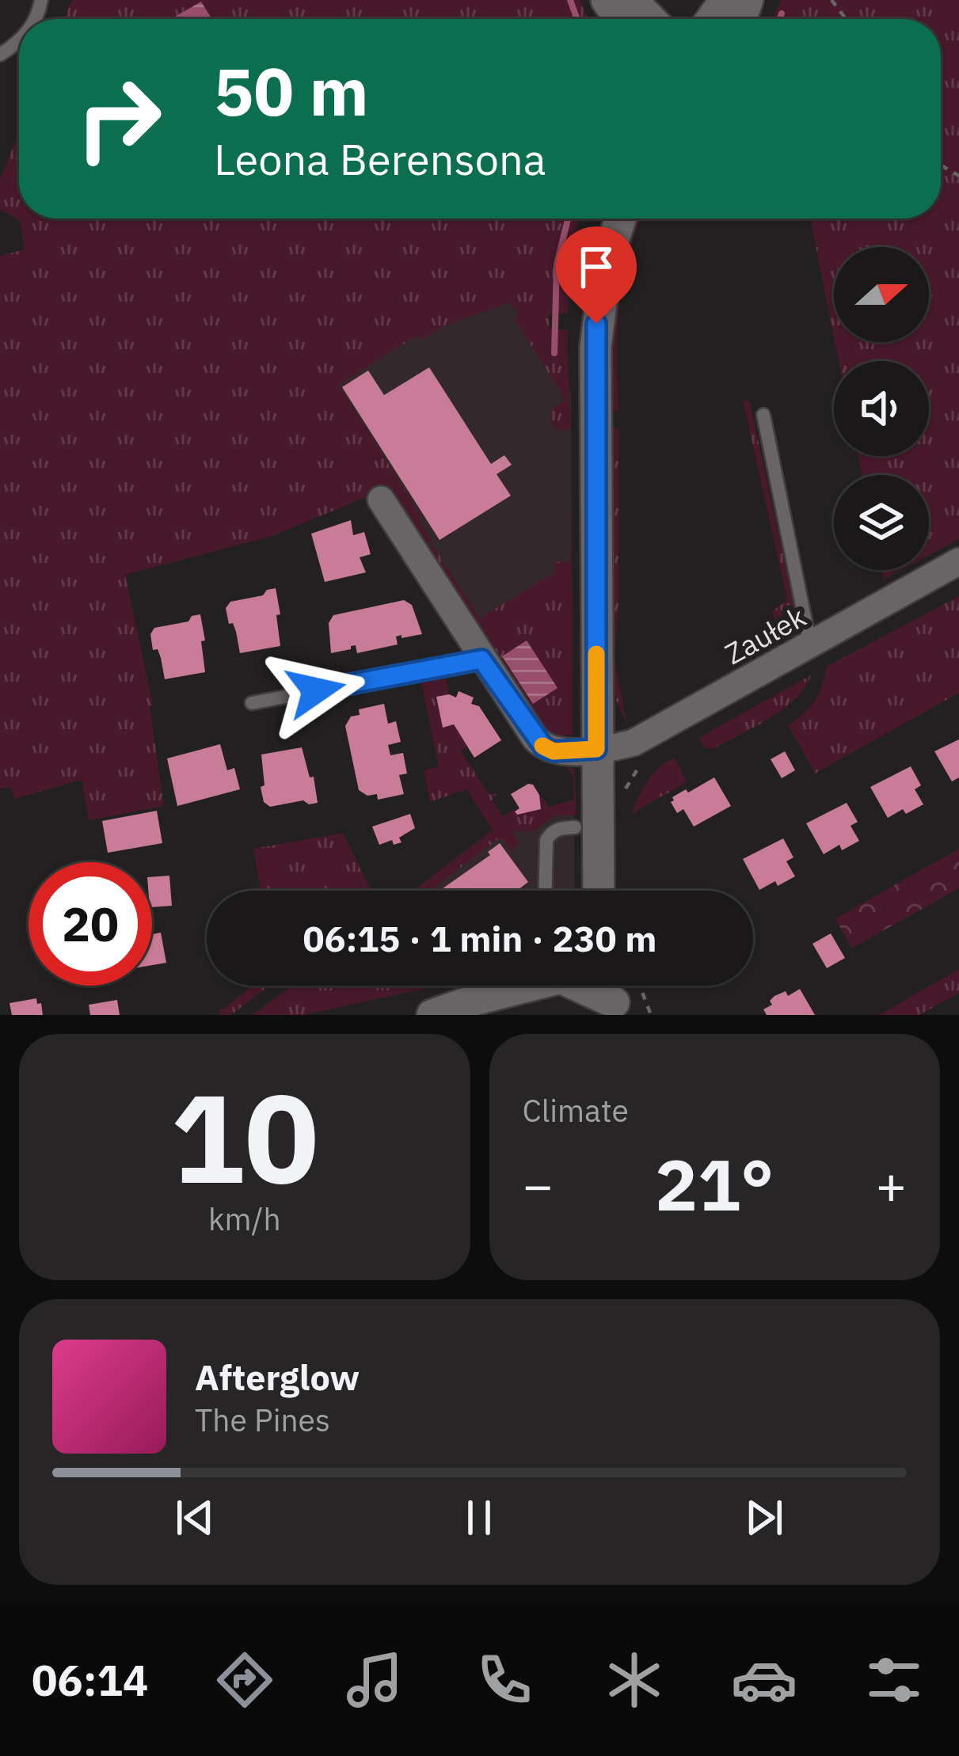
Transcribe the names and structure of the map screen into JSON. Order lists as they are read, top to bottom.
{
  "streets": {
    "street": ["Zaułek"]
  },
  "north": "right",
  "page": {
    "turn": ["50 m", "Leona Berensona"],
    "limit": "20",
    "trip": "06:15 · 1 min · 230 m",
    "tile": [
      ["10", "km/h"],
      "Climate"
    ],
    "heat": ["−", "21°", "+"],
    "song": ["Afterglow", "The Pines"],
    "tabs": "06:14"
  }
}
